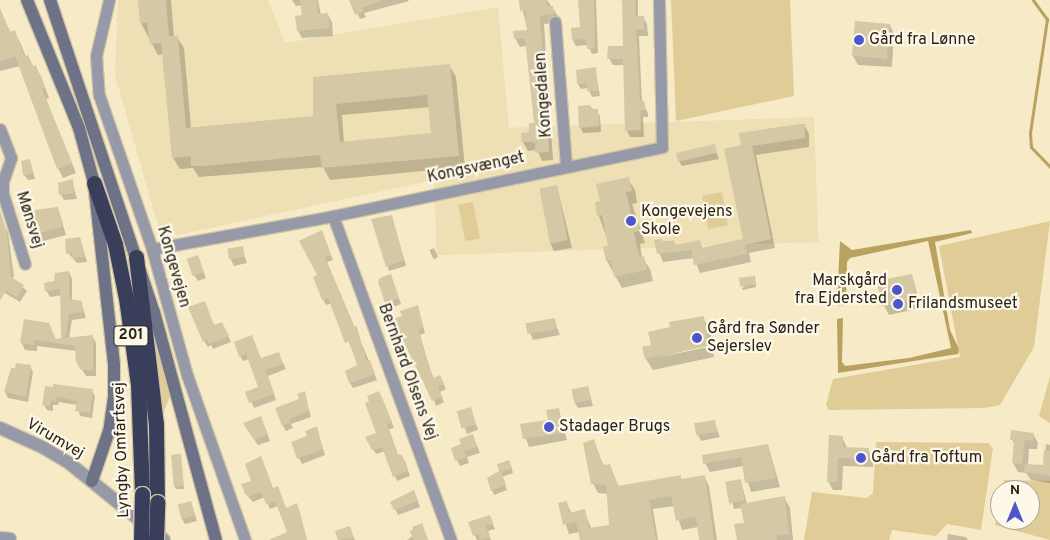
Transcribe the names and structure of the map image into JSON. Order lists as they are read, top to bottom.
{
  "streets": {
    "highway": ["201", "Lyngby Omfartsvej"],
    "main road": ["Kongevejen"],
    "street": [
      "Kongedalen",
      "Kongsvænget",
      "Mønsvej",
      "Bernhard Olsens Vej",
      "Virumvej"
    ]
  },
  "crossings": [
    ["Kongedalen", "Kongsvænget"],
    ["Kongsvænget", "Kongevejen"],
    ["Kongsvænget", "Bernhard Olsens Vej"],
    ["Kongevejen", "201"],
    ["201", "Virumvej"],
    ["201", "Lyngby Omfartsvej"]
  ],
  "places": [
    "Gård fra Lønne",
    "Kongevejens Skole",
    "Marskgård fra Ejdersted",
    "Frilandsmuseet",
    "Gård fra Sønder Sejerslev",
    "Stadager Brugs",
    "Gård fra Toftum"
  ],
  "north": "top"
}
